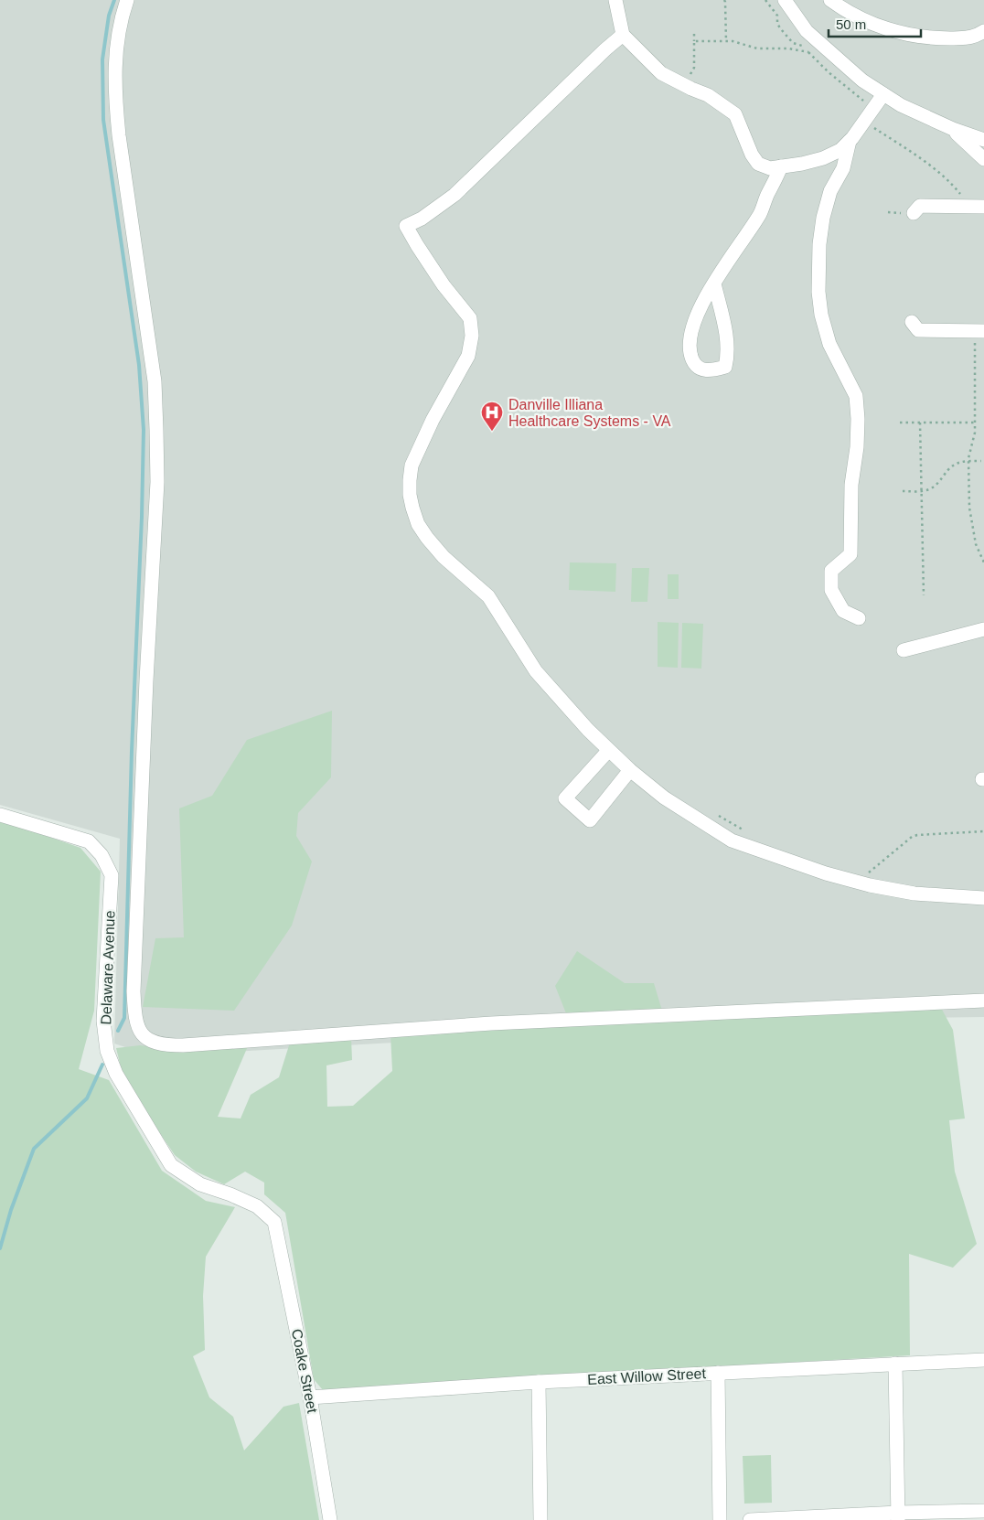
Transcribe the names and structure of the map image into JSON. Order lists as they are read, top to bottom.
{
  "streets": {
    "street": ["Delaware Avenue", "Coake Street", "East Willow Street"]
  },
  "crossings": [
    ["Delaware Avenue", "Coake Street"],
    ["Coake Street", "East Willow Street"]
  ],
  "places": {
    "hospital": ["Danville Illiana Healthcare Systems - VA"]
  },
  "scale_bar": "50 m"
}
